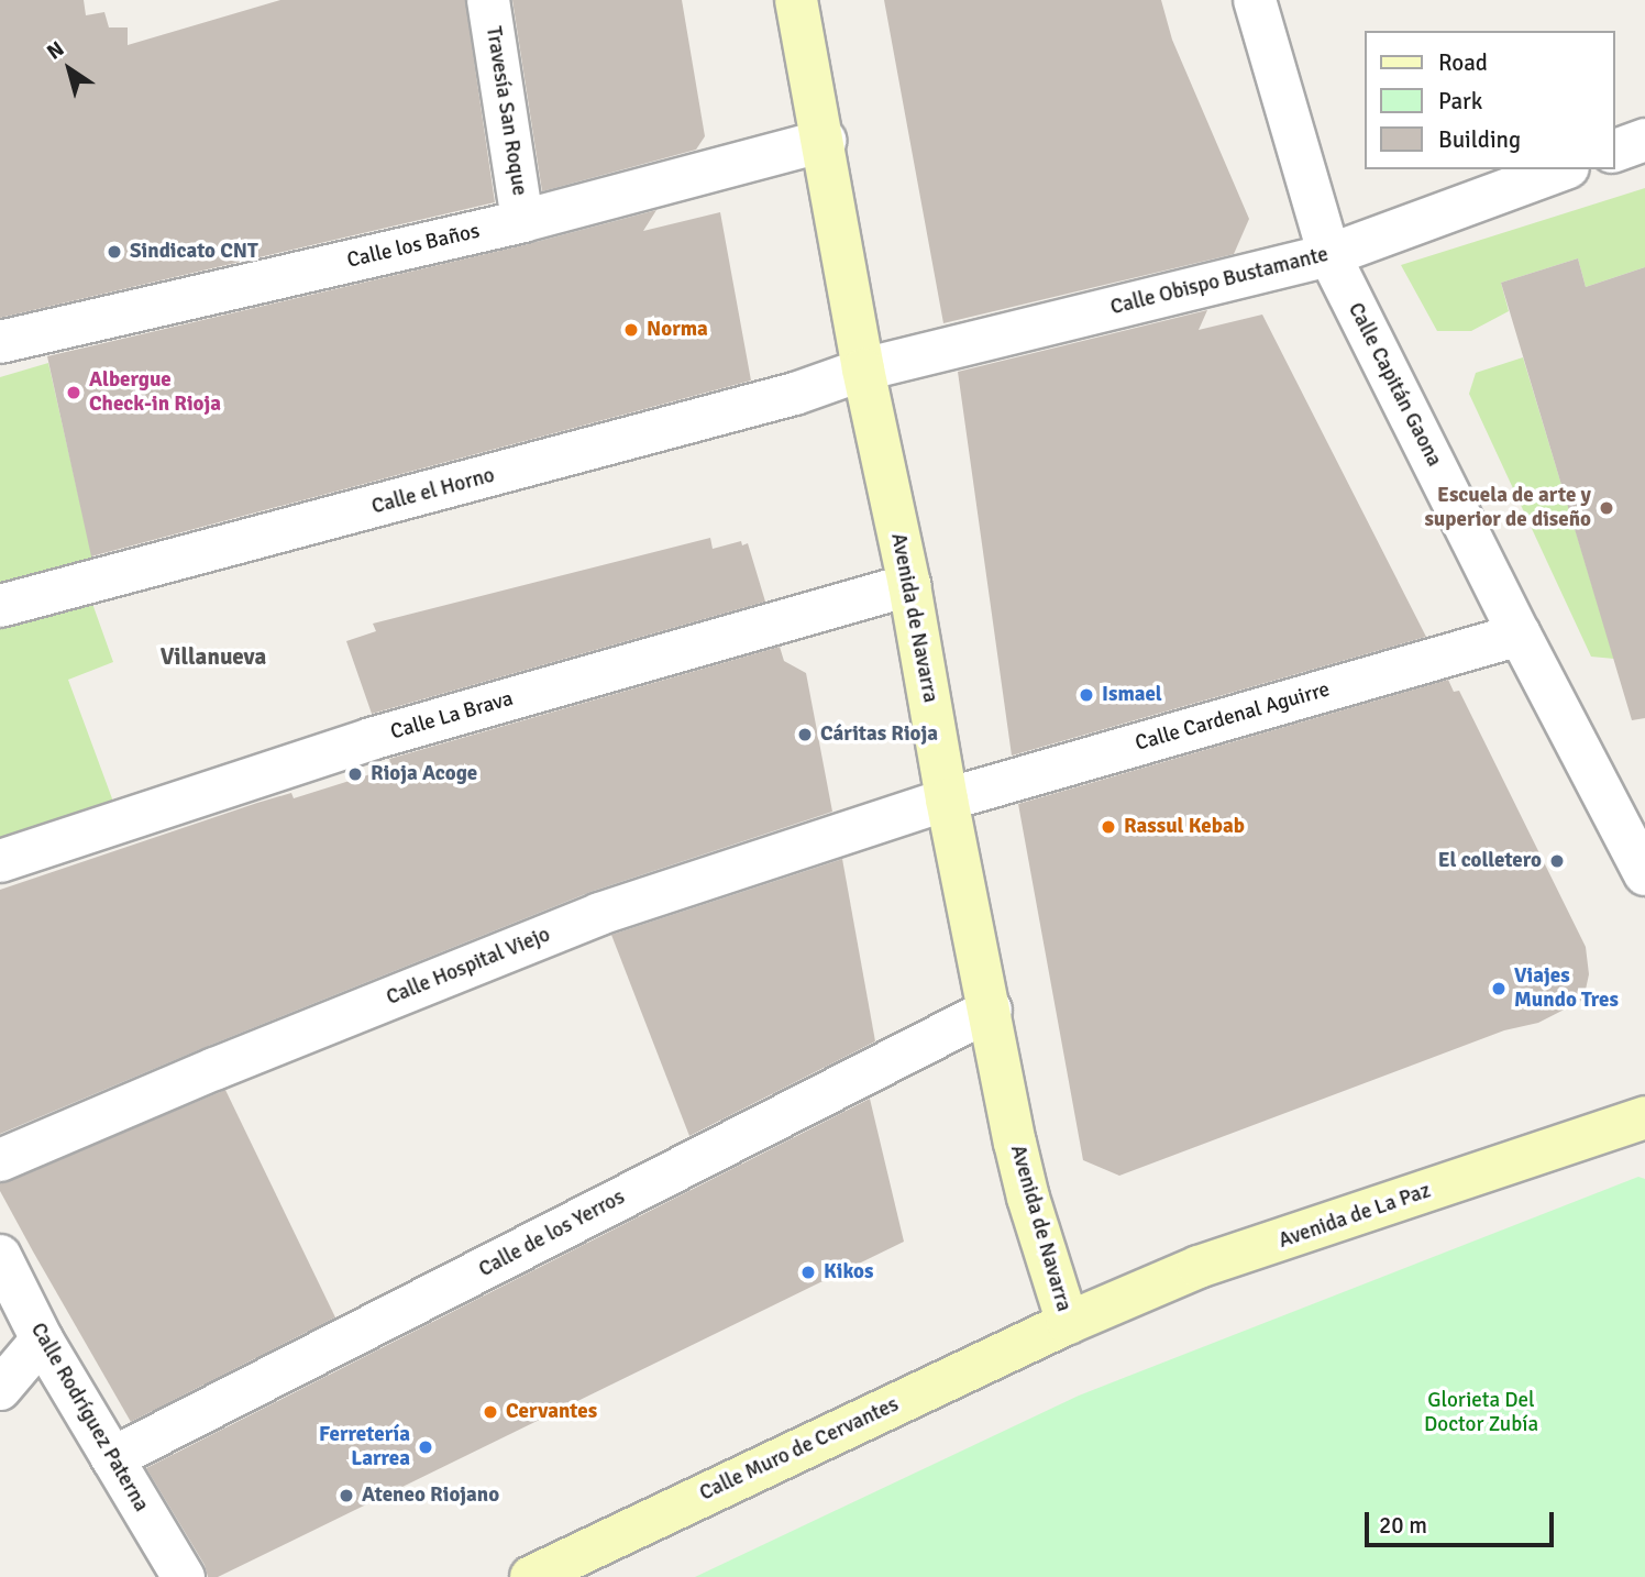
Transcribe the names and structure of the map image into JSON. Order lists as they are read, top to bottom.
{
  "streets": {
    "main road": ["Avenida de Navarra", "Avenida de La Paz", "Calle Muro de Cervantes"],
    "street": [
      "Travesía San Roque",
      "Calle los Baños",
      "Calle Obispo Bustamante",
      "Calle Capitán Gaona",
      "Calle el Horno",
      "Calle La Brava",
      "Calle Cardenal Aguirre",
      "Calle Hospital Viejo",
      "Calle de los Yerros",
      "Calle Rodríguez Paterna"
    ]
  },
  "crossings": [
    ["Travesía San Roque", "Calle los Baños"],
    ["Calle los Baños", "Avenida de Navarra"],
    ["Calle Obispo Bustamante", "Calle Capitán Gaona"],
    ["Calle Obispo Bustamante", "Calle el Horno"],
    ["Calle Obispo Bustamante", "Avenida de Navarra"],
    ["Calle Capitán Gaona", "Calle Cardenal Aguirre"],
    ["Calle el Horno", "Avenida de Navarra"],
    ["Avenida de Navarra", "Calle La Brava"],
    ["Avenida de Navarra", "Calle Cardenal Aguirre"],
    ["Avenida de Navarra", "Calle Hospital Viejo"],
    ["Avenida de Navarra", "Avenida de La Paz"],
    ["Avenida de Navarra", "Calle de los Yerros"],
    ["Avenida de Navarra", "Calle Muro de Cervantes"],
    ["Calle Cardenal Aguirre", "Calle Hospital Viejo"],
    ["Avenida de La Paz", "Calle Muro de Cervantes"],
    ["Calle de los Yerros", "Calle Rodríguez Paterna"]
  ],
  "districts": ["Villanueva"],
  "parks": ["Glorieta Del Doctor Zubía"],
  "places": [
    "Sindicato CNT",
    "Norma",
    "Albergue Check-in Rioja",
    "Escuela de arte y superior de diseño",
    "Ismael",
    "Cáritas Rioja",
    "Rioja Acoge",
    "Rassul Kebab",
    "El colletero",
    "Viajes Mundo Tres",
    "Kikos",
    "Cervantes",
    "Ferretería Larrea",
    "Ateneo Riojano"
  ],
  "legend": ["Road", "Park", "Building"],
  "scale_bar": "20 m",
  "north": "top left"
}
